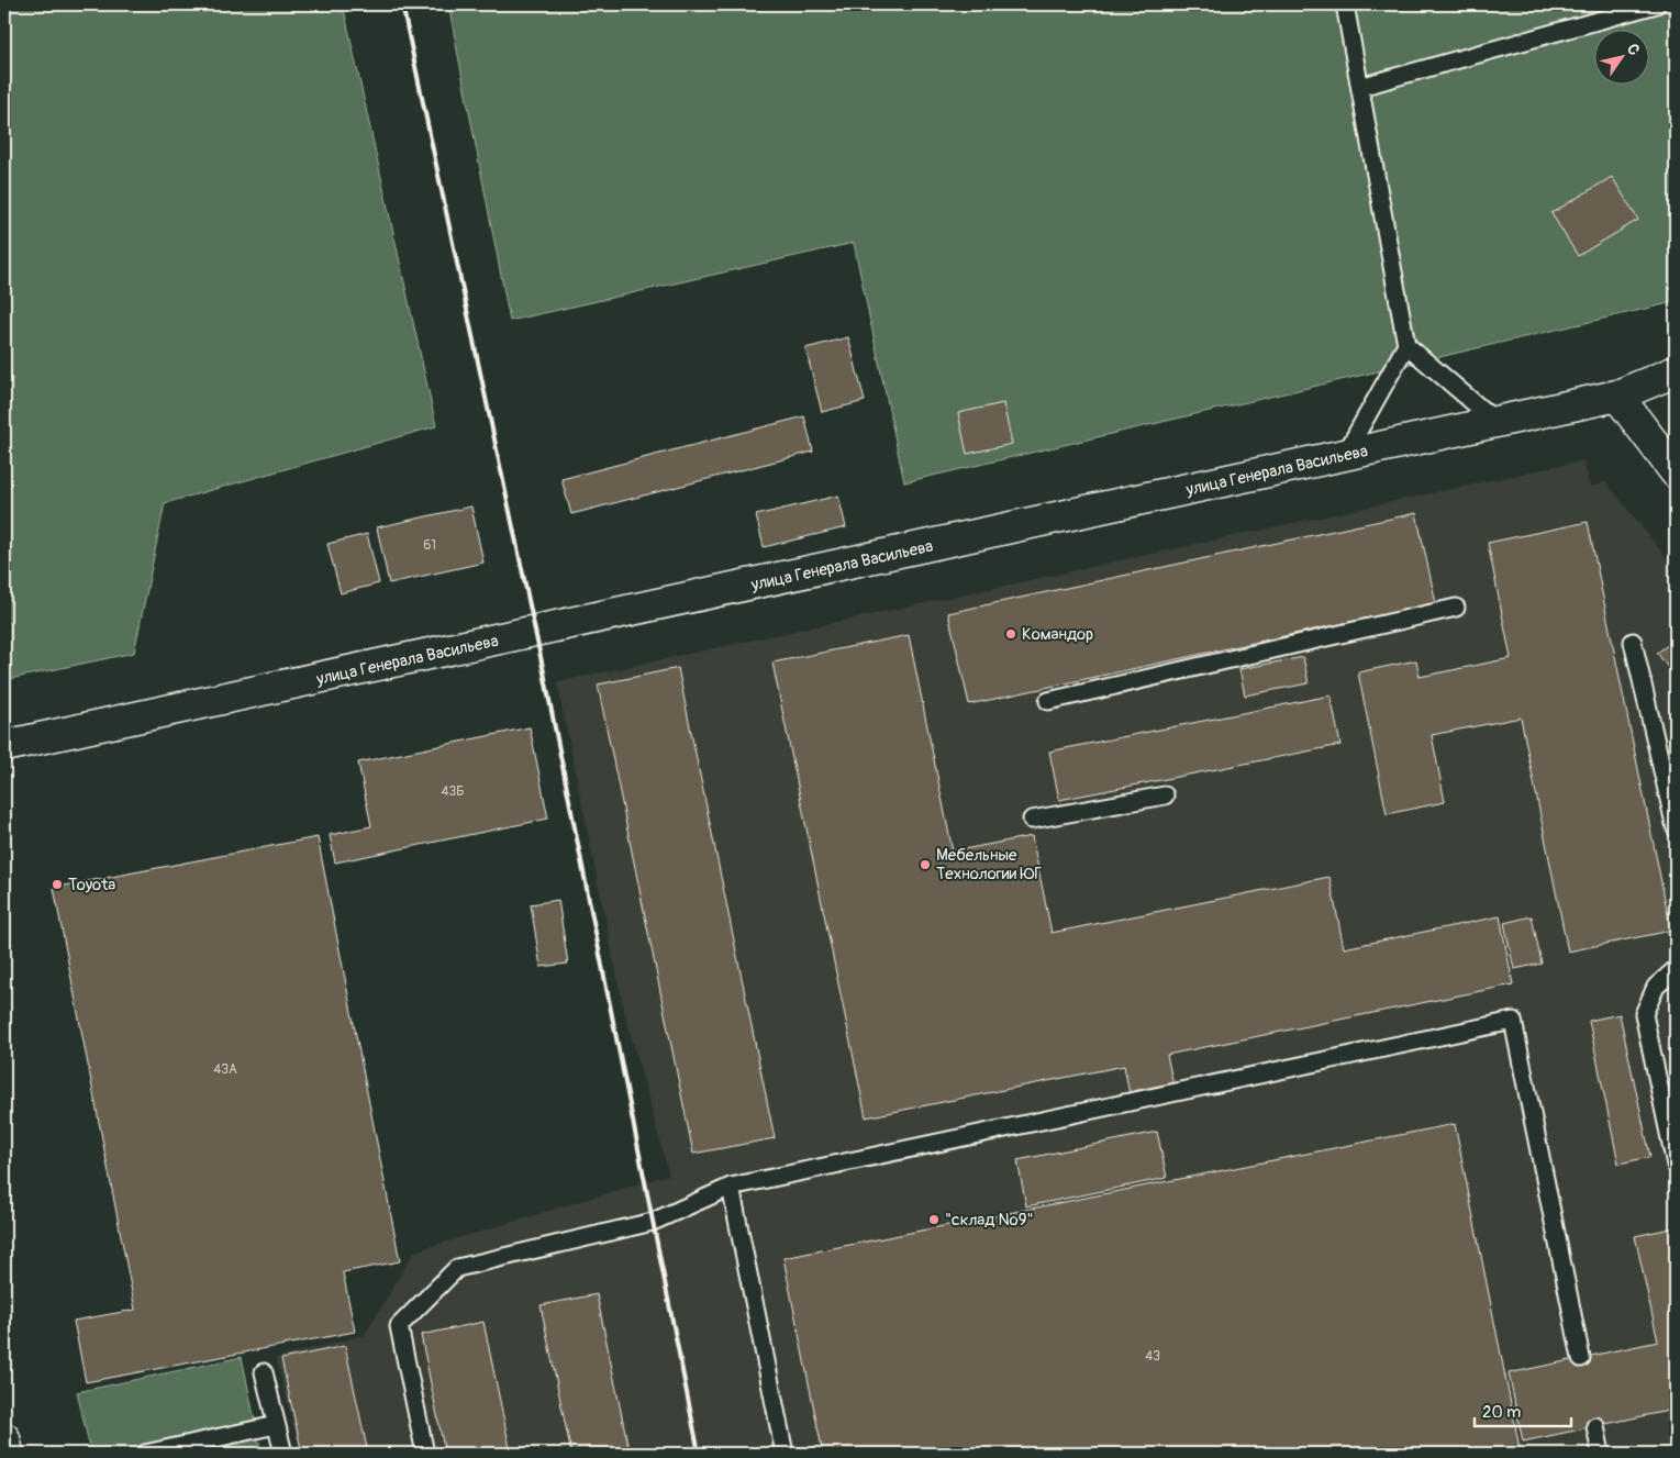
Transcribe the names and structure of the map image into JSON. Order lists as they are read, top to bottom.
{
  "streets": {
    "main road": ["улица Генерала Васильева"]
  },
  "places": [
    "Командор",
    "Мебельные Технологии ЮГ",
    "Toyota",
    "\"склад №9\""
  ],
  "house_numbers": [
    "61",
    "43Б",
    "43А",
    "43"
  ],
  "scale_bar": "20 m",
  "north": "top right"
}
